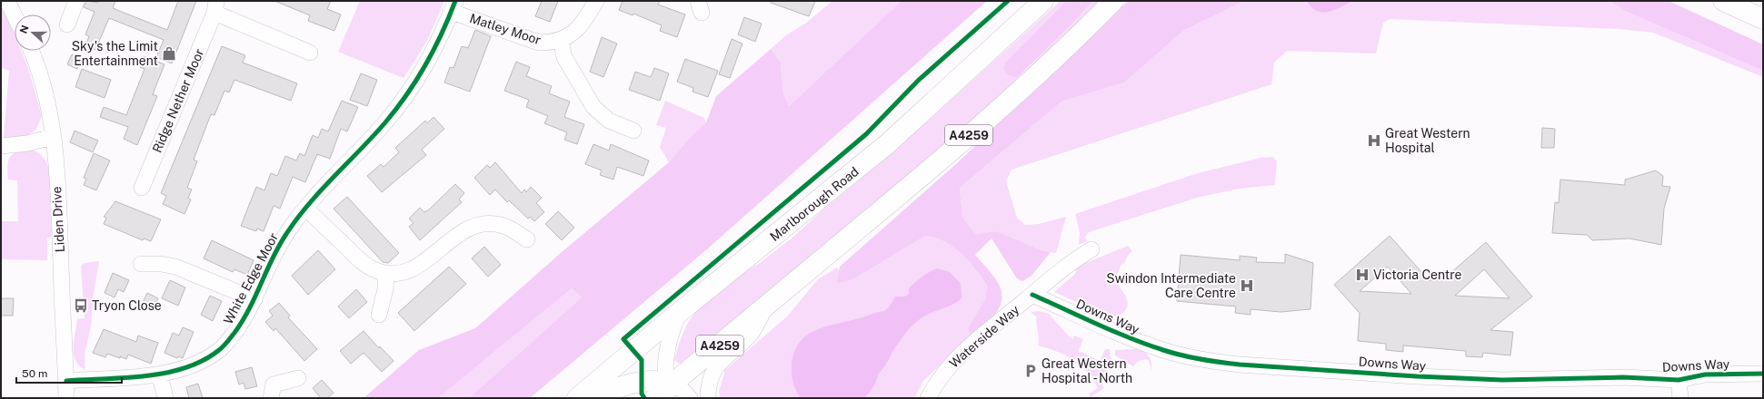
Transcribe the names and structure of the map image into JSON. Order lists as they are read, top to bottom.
{
  "streets": {
    "main road": ["A4259", "Marlborough Road"],
    "street": [
      "Matley Moor",
      "Ridge Nether Moor",
      "Liden Drive",
      "White Edge Moor",
      "Downs Way",
      "Waterside Way"
    ]
  },
  "crossings": [
    ["Matley Moor", "White Edge Moor"],
    ["Liden Drive", "White Edge Moor"],
    ["Downs Way", "Waterside Way"]
  ],
  "places": {
    "shop": ["Sky's the Limit Entertainment"],
    "hospital": ["Great Western Hospital", "Victoria Centre", "Swindon Intermediate Care Centre"],
    "bus stop": ["Tryon Close"],
    "parking": ["Great Western Hospital - North"]
  },
  "scale_bar": "50 m",
  "north": "left"
}
